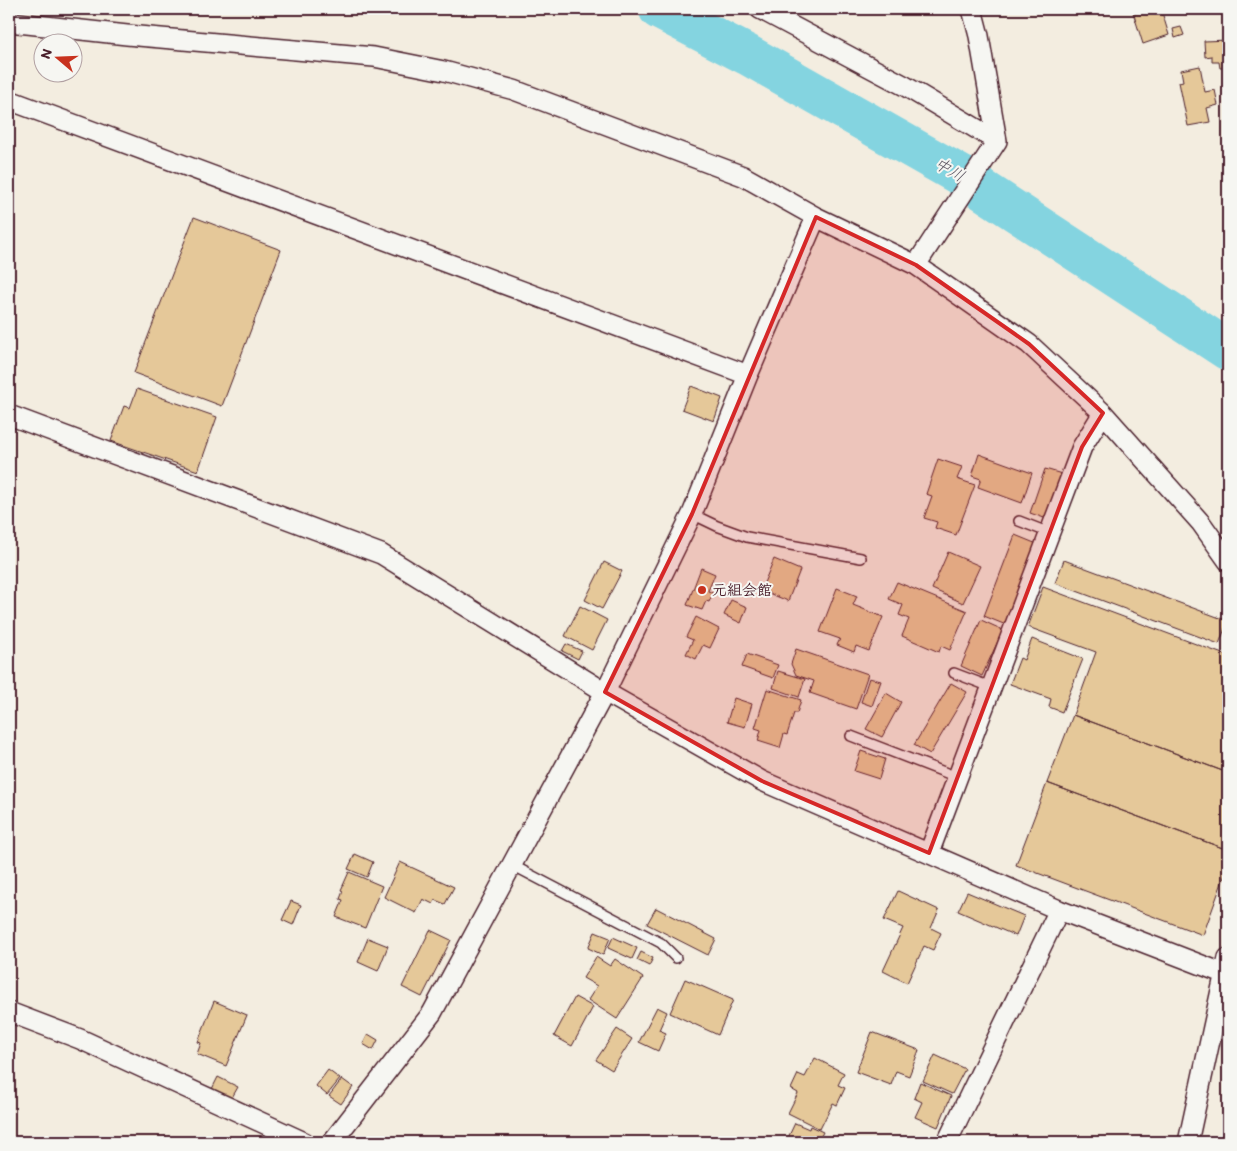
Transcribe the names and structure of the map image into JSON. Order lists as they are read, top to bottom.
{
  "water": ["中川"],
  "places": ["元組会館"],
  "north": "left"
}
